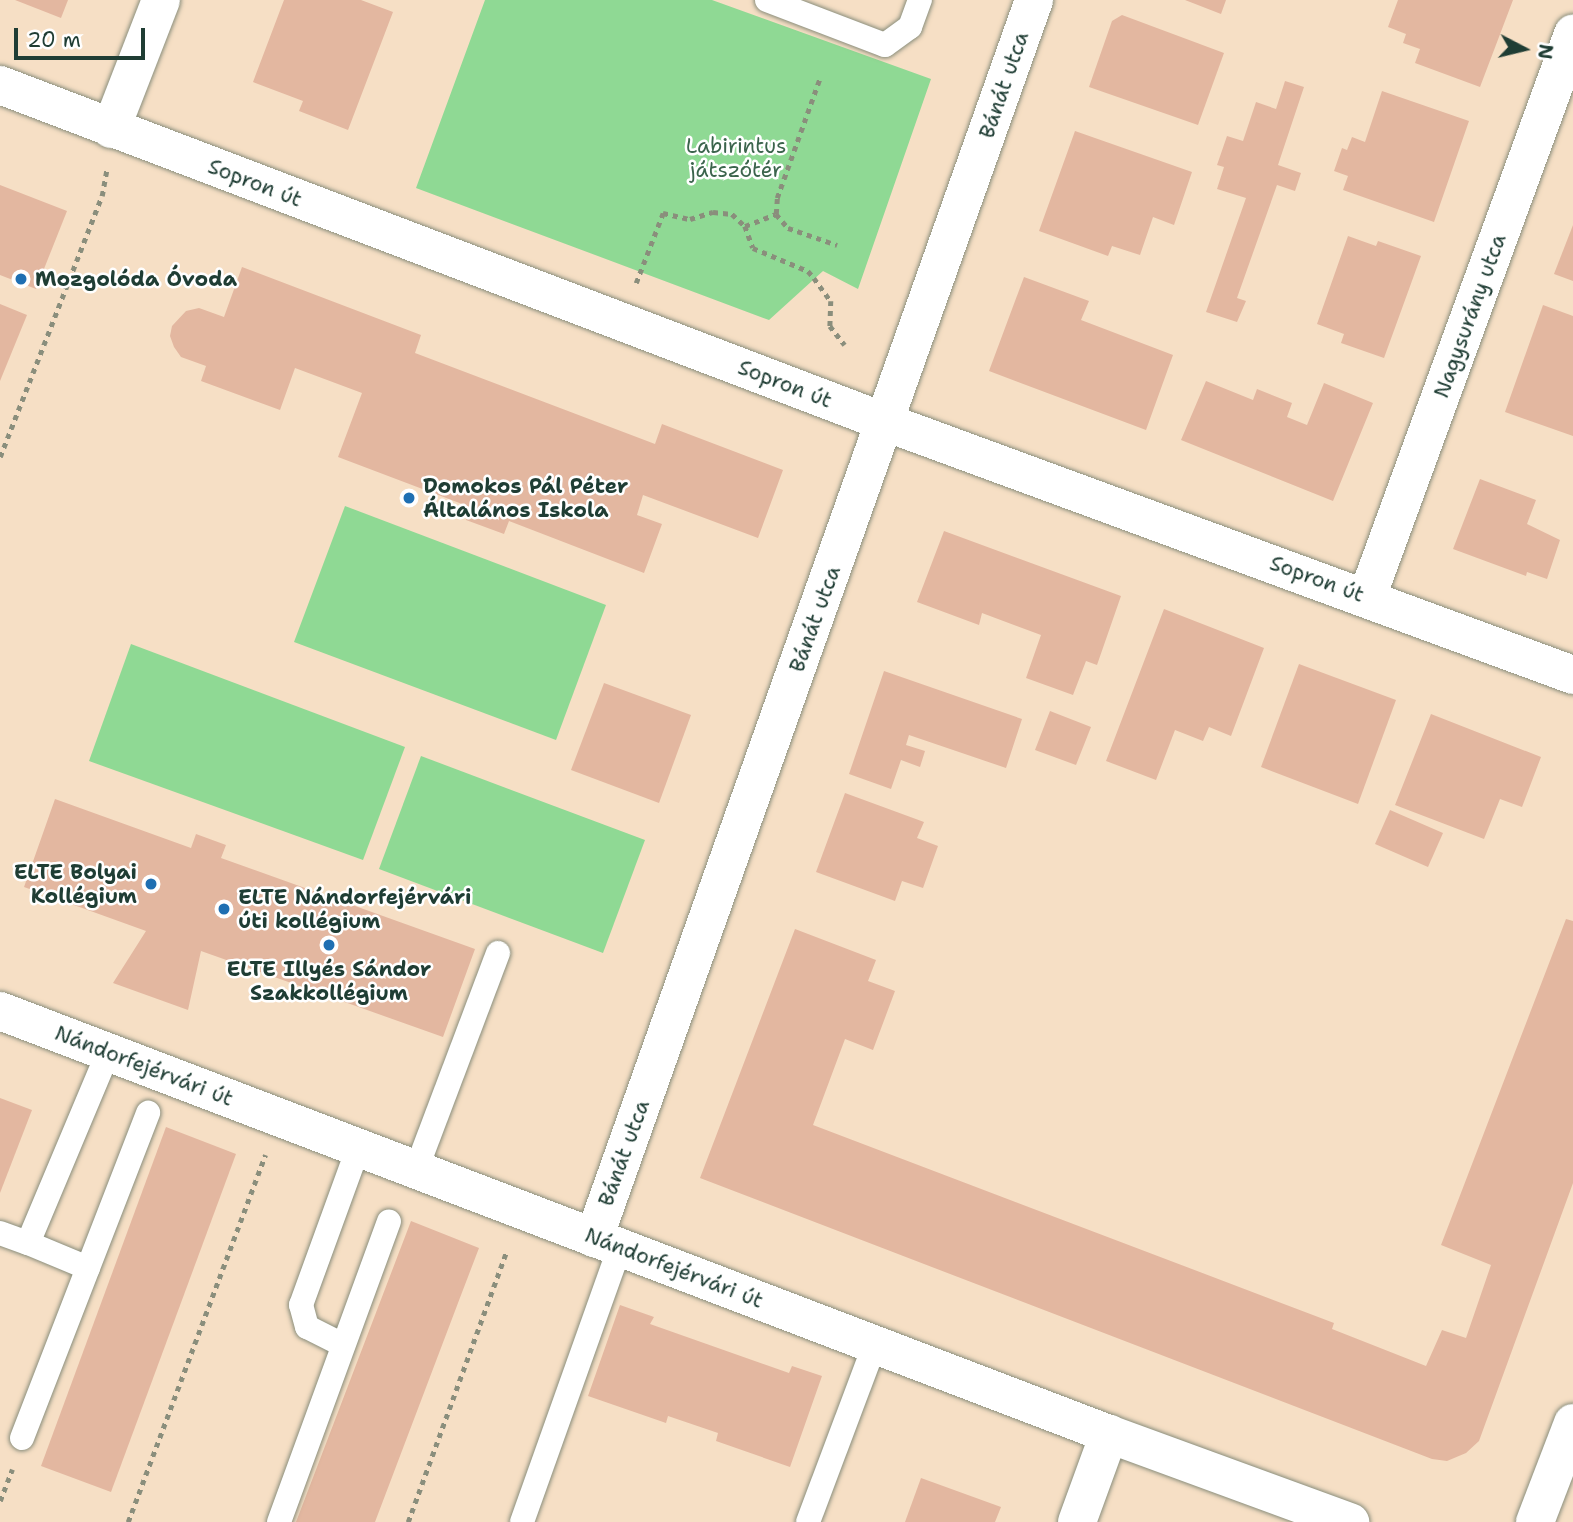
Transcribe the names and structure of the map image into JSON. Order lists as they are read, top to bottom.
{
  "streets": {
    "street": [
      "Bánát utca",
      "Sopron út",
      "Nagysurány utca",
      "Nándorfejérvári út"
    ]
  },
  "crossings": [
    ["Bánát utca", "Sopron út"],
    ["Bánát utca", "Nándorfejérvári út"],
    ["Sopron út", "Nagysurány utca"]
  ],
  "parks": ["Labirintus játszótér"],
  "places": [
    "Mozgolóda Óvoda",
    "Domokos Pál Péter Általános Iskola",
    "ELTE Bolyai Kollégium",
    "ELTE Nándorfejérvári úti kollégium",
    "ELTE Illyés Sándor Szakkollégium"
  ],
  "scale_bar": "20 m",
  "north": "right"
}
